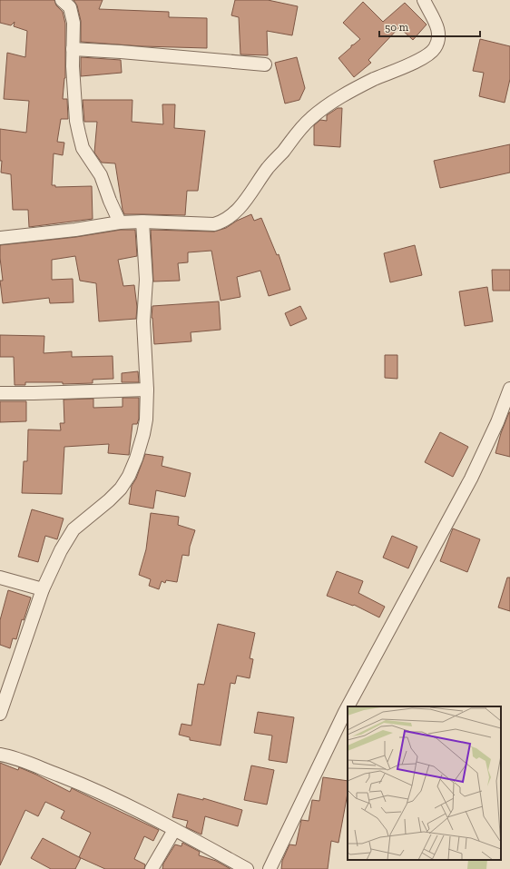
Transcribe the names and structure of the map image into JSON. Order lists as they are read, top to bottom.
{
  "scale_bar": "50 m"
}
